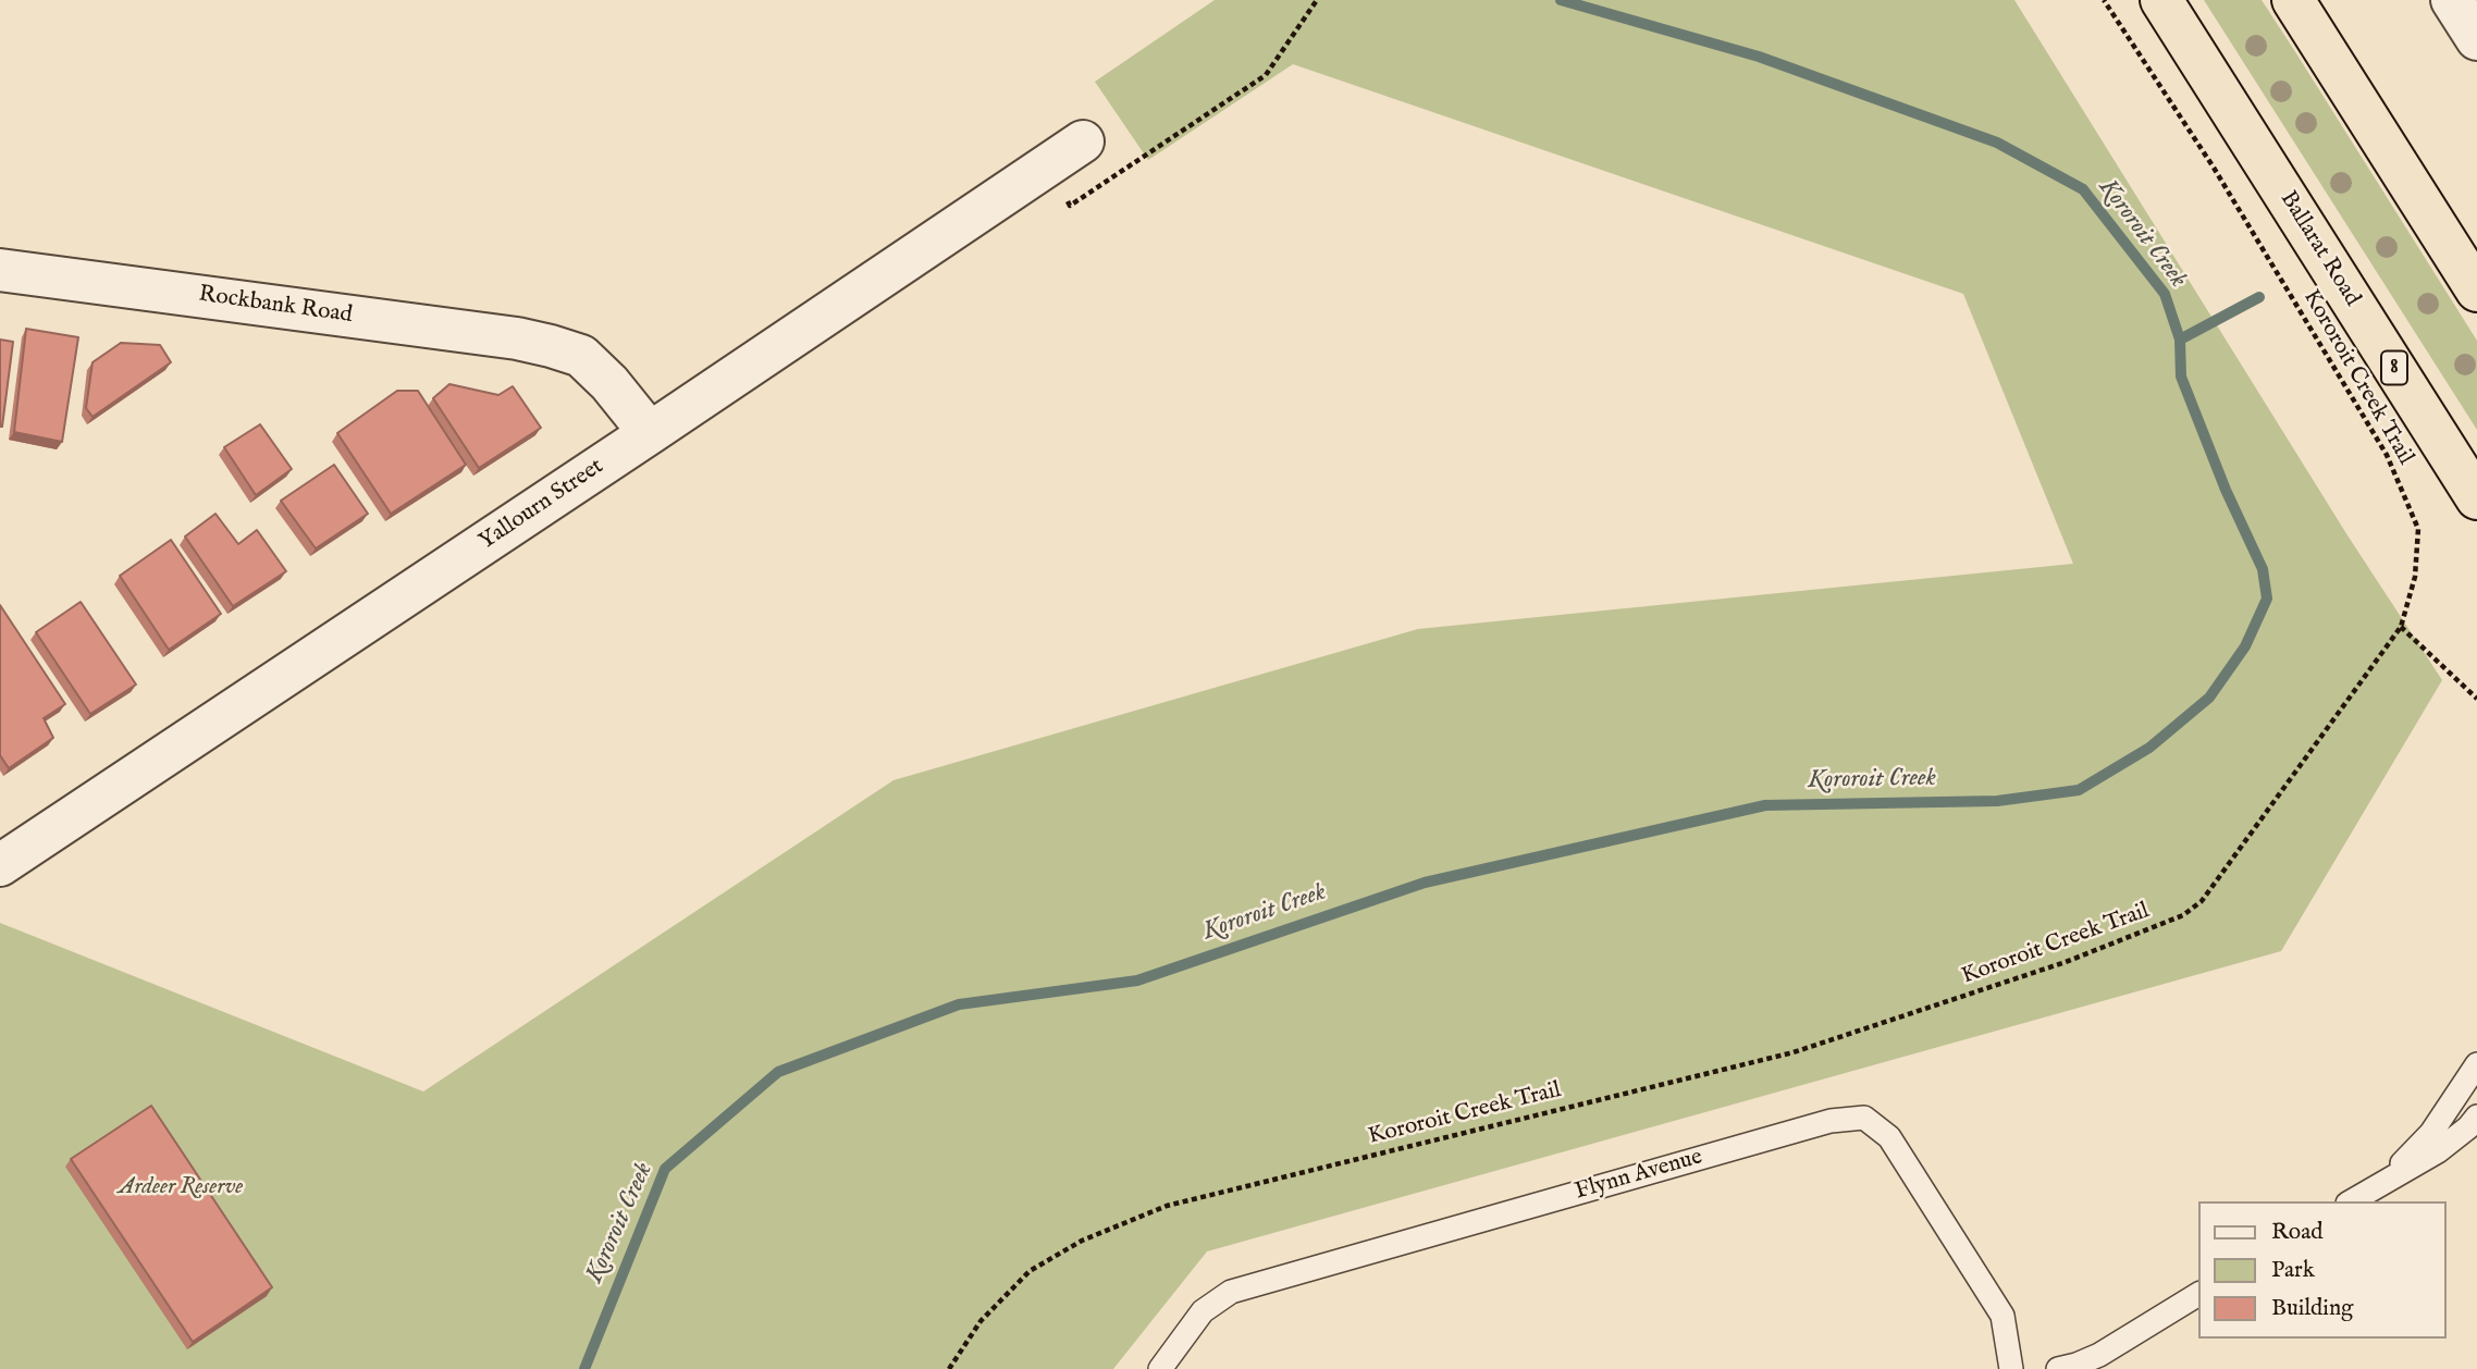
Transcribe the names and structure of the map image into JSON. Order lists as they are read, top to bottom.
{
  "streets": {
    "highway": ["Ballarat Road", "8"],
    "street": ["Rockbank Road", "Yallourn Street"],
    "lane": ["Flynn Avenue"],
    "path": ["Kororoit Creek Trail"]
  },
  "crossings": [
    ["Rockbank Road", "Yallourn Street"]
  ],
  "water": ["Kororoit Creek"],
  "parks": ["Ardeer Reserve"],
  "legend": ["Road", "Park", "Building"]
}
